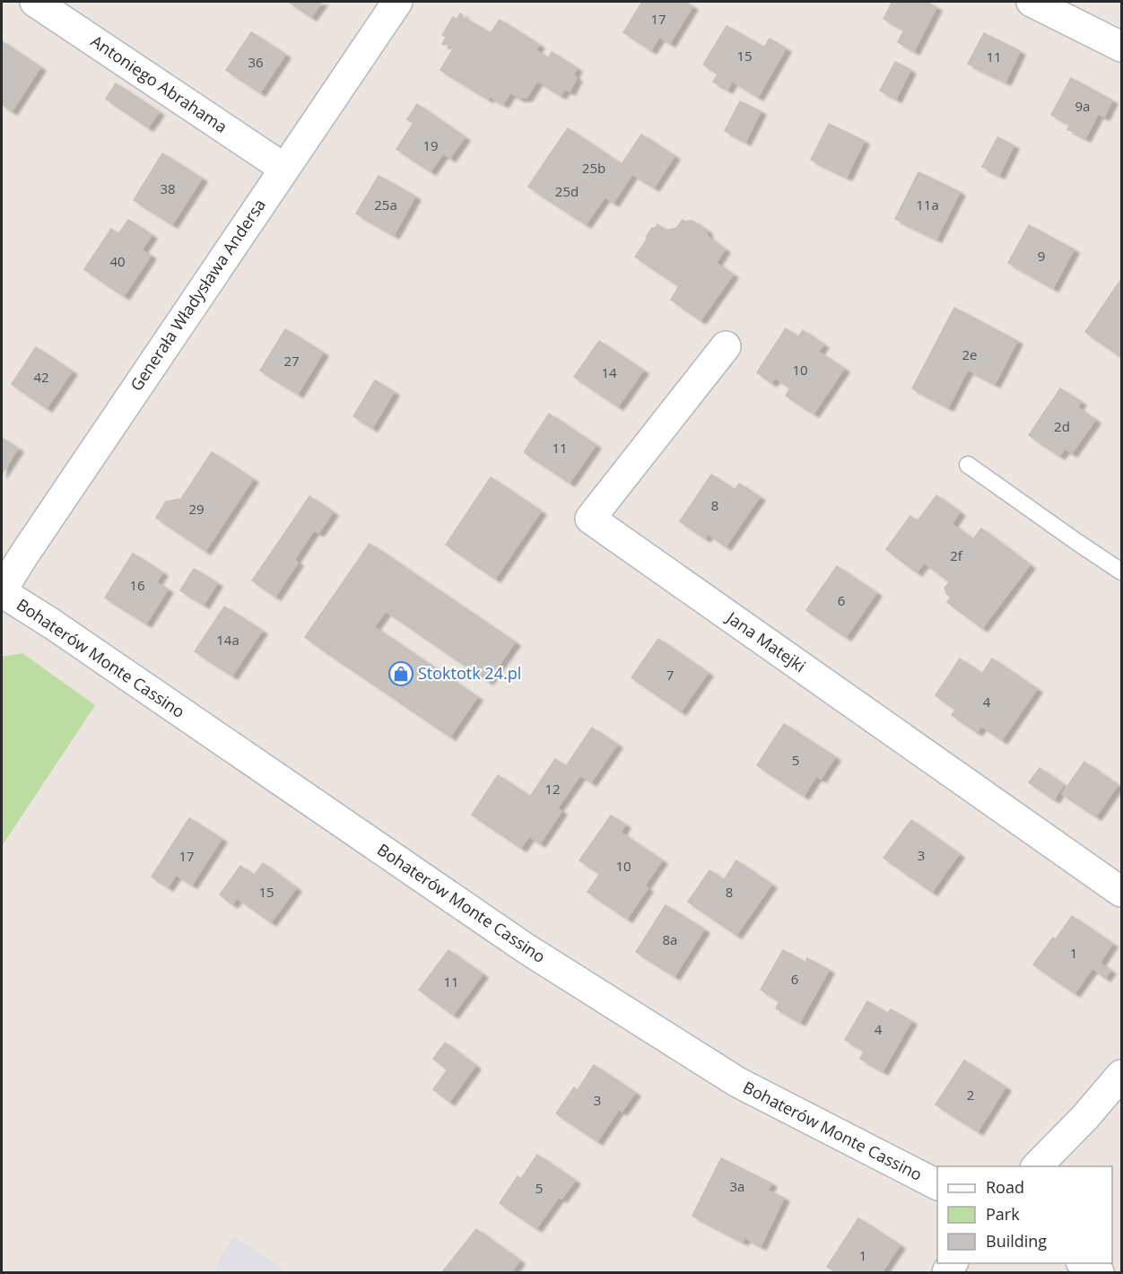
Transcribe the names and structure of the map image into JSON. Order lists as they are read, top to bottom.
{
  "streets": {
    "street": [
      "Antoniego Abrahama",
      "Generała Władysława Andersa",
      "Jana Matejki",
      "Bohaterów Monte Cassino"
    ]
  },
  "crossings": [
    ["Antoniego Abrahama", "Generała Władysława Andersa"],
    ["Generała Władysława Andersa", "Bohaterów Monte Cassino"]
  ],
  "places": {
    "shop": ["Stoktotk 24.pl"]
  },
  "house_numbers": [
    "17",
    "15",
    "11",
    "36",
    "9a",
    "19",
    "25b",
    "38",
    "25d",
    "25a",
    "11a",
    "9",
    "40",
    "2e",
    "27",
    "10",
    "14",
    "42",
    "2d",
    "11",
    "8",
    "29",
    "2f",
    "16",
    "6",
    "14a",
    "7",
    "4",
    "5",
    "12",
    "3",
    "17",
    "10",
    "15",
    "8",
    "8a",
    "1",
    "6",
    "11",
    "4",
    "2",
    "3",
    "3a",
    "5",
    "1"
  ],
  "legend": ["Road", "Park", "Building"]
}
